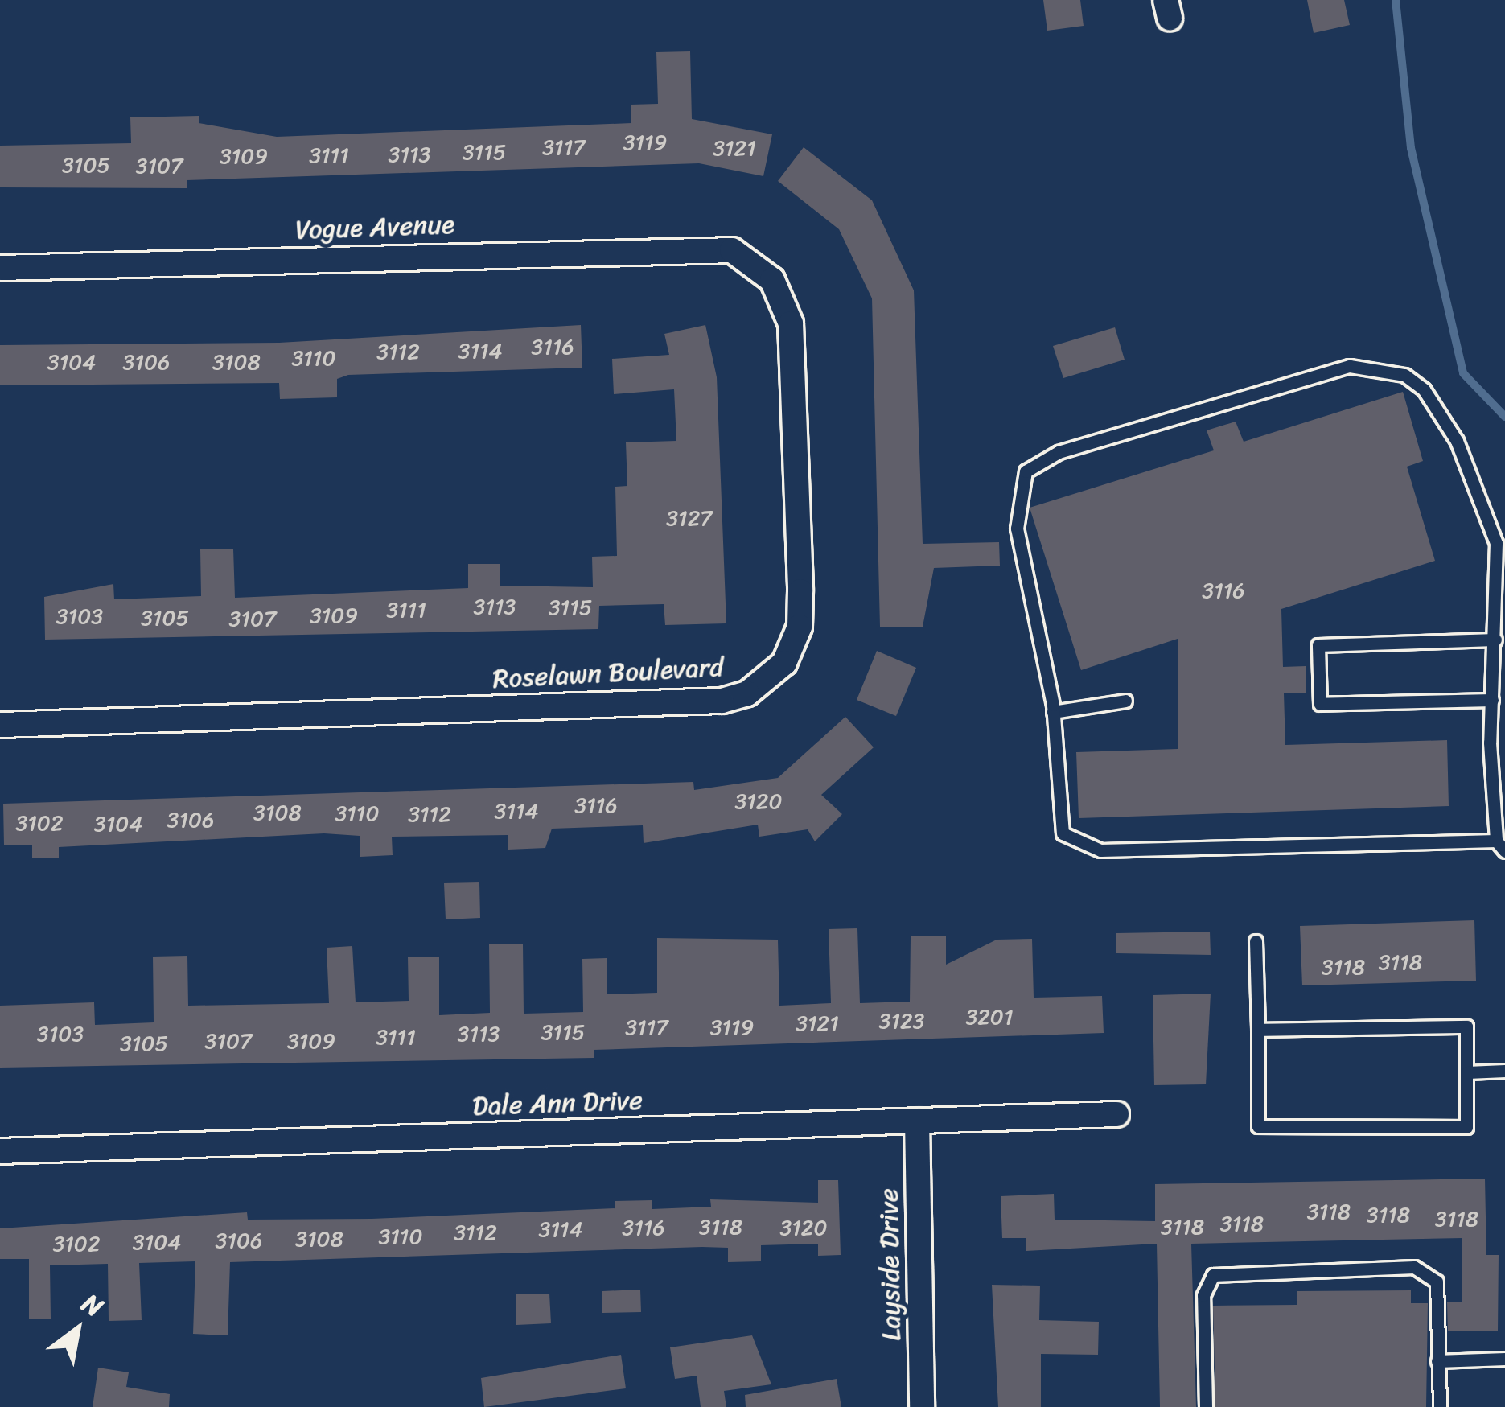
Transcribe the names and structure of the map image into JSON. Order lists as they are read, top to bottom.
{
  "streets": {
    "street": [
      "Vogue Avenue",
      "Roselawn Boulevard",
      "Dale Ann Drive",
      "Layside Drive"
    ]
  },
  "crossings": [
    ["Vogue Avenue", "Roselawn Boulevard"],
    ["Dale Ann Drive", "Layside Drive"]
  ],
  "house_numbers": [
    "3119",
    "3117",
    "3121",
    "3115",
    "3113",
    "3111",
    "3109",
    "3105",
    "3107",
    "3116",
    "3114",
    "3112",
    "3110",
    "3104",
    "3106",
    "3108",
    "3127",
    "3116",
    "3113",
    "3115",
    "3111",
    "3109",
    "3103",
    "3105",
    "3107",
    "3120",
    "3116",
    "3114",
    "3108",
    "3110",
    "3112",
    "3106",
    "3102",
    "3104",
    "3118",
    "3118",
    "3201",
    "3123",
    "3121",
    "3117",
    "3119",
    "3115",
    "3103",
    "3113",
    "3111",
    "3107",
    "3109",
    "3105",
    "3118",
    "3118",
    "3118",
    "3118",
    "3118",
    "3118",
    "3116",
    "3120",
    "3114",
    "3112",
    "3110",
    "3108",
    "3106",
    "3104",
    "3102"
  ],
  "north": "top right"
}
